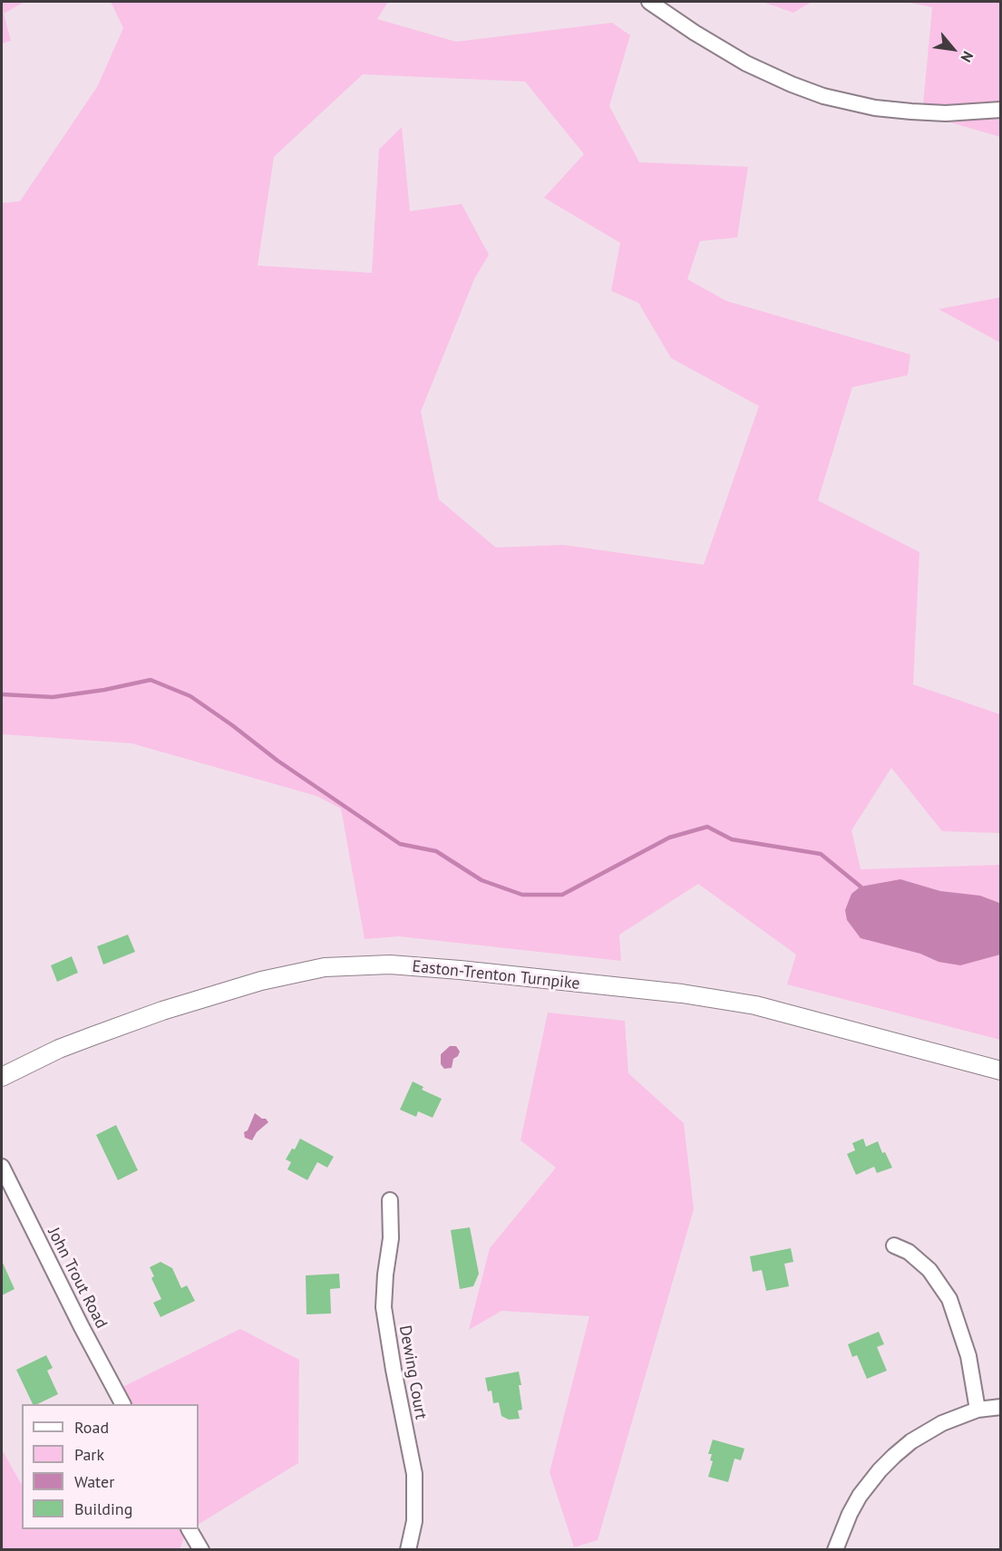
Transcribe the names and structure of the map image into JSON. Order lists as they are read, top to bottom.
{
  "streets": {
    "main road": ["Easton-Trenton Turnpike"],
    "street": ["John Trout Road", "Dewing Court"]
  },
  "legend": [
    "Road",
    "Park",
    "Water",
    "Building"
  ],
  "north": "bottom right"
}
